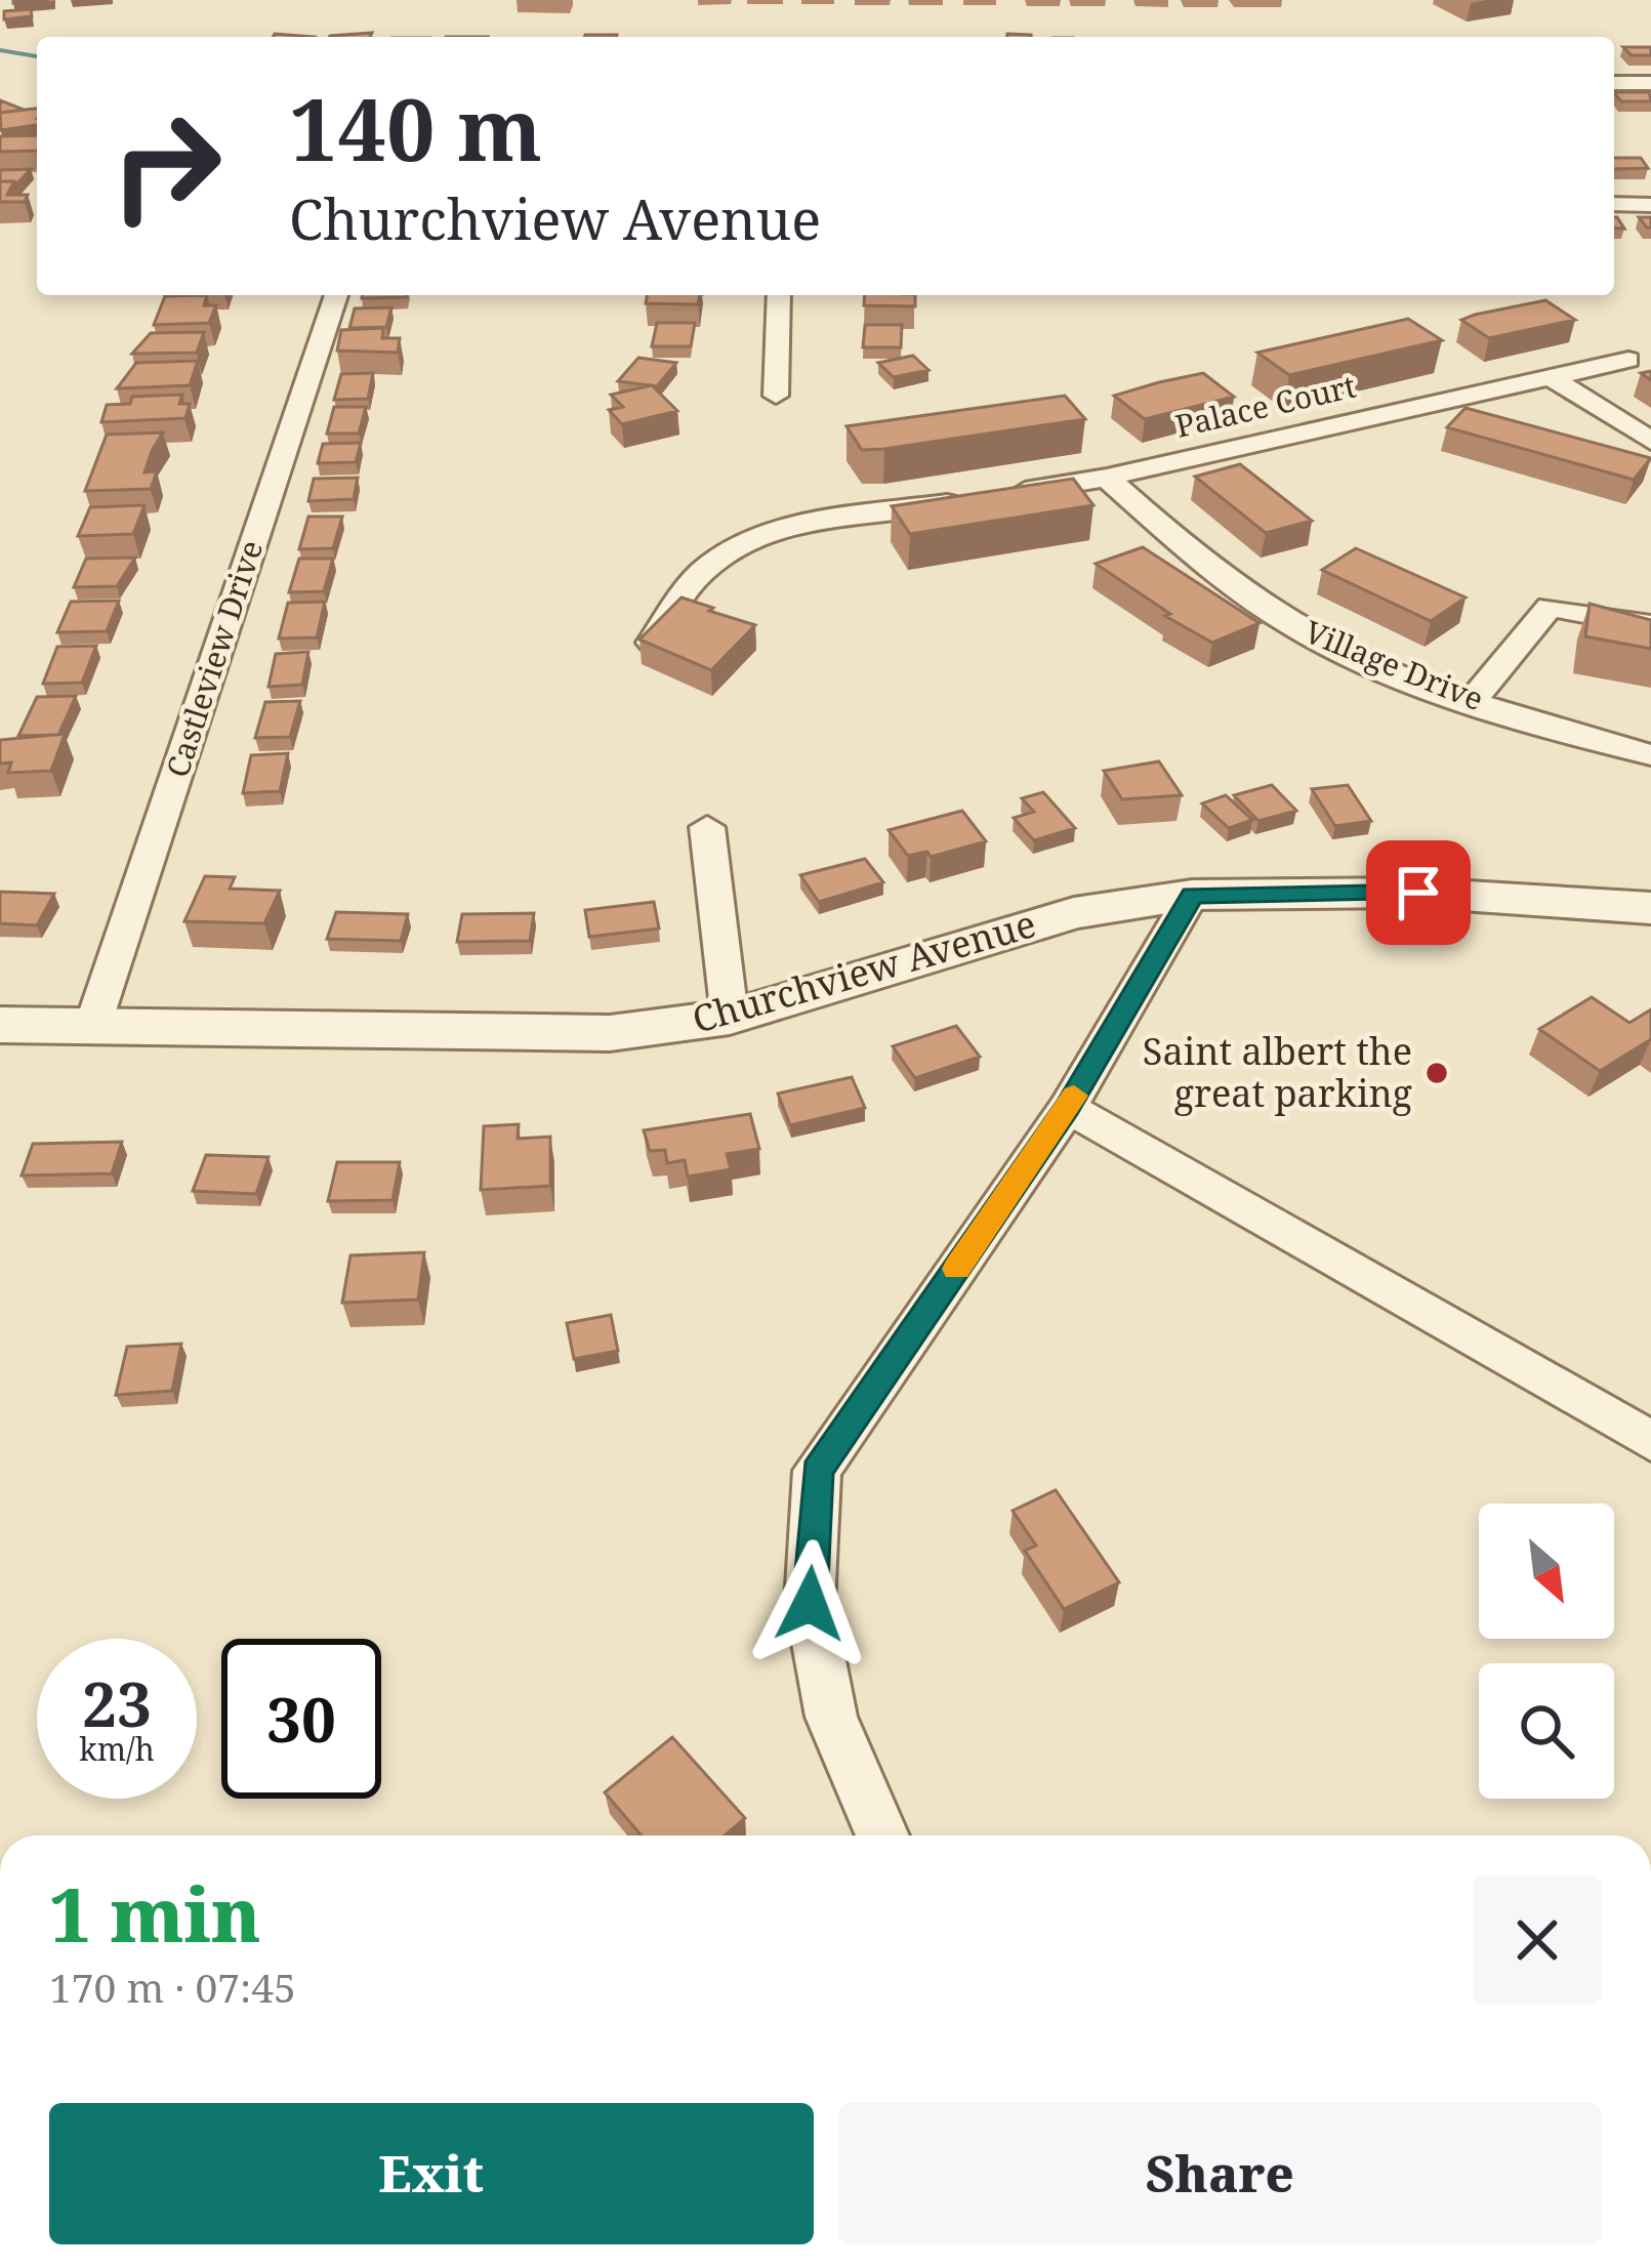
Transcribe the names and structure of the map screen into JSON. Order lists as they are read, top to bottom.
{
  "streets": {
    "street": [
      "Palace Court",
      "Castleview Drive",
      "Village Drive",
      "Churchview Avenue"
    ]
  },
  "crossings": [
    ["Palace Court", "Village Drive"],
    ["Castleview Drive", "Churchview Avenue"]
  ],
  "places": ["Saint albert the great parking"],
  "north": "bottom right",
  "page": {
    "turn": ["140 m", "Churchview Avenue"],
    "speed": "23 km/h",
    "limit": "30",
    "heading": ["1 min", "170 m · 07:45"],
    "buttons": ["Exit", "Share"]
  }
}
